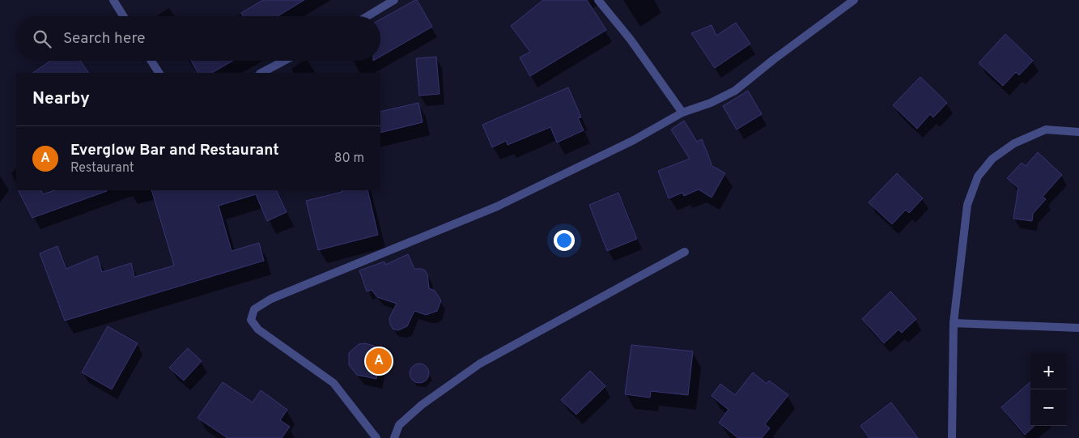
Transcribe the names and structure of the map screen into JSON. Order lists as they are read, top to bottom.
{
  "page": {
    "search": "Search here",
    "heading": "Nearby",
    "list": [
      {
        "mark": "A",
        "name": "Everglow Bar and Restaurant",
        "note": "Restaurant",
        "value": "80 m"
      }
    ],
    "pins": "A",
    "map_buttons": ["+", "−"]
  }
}
